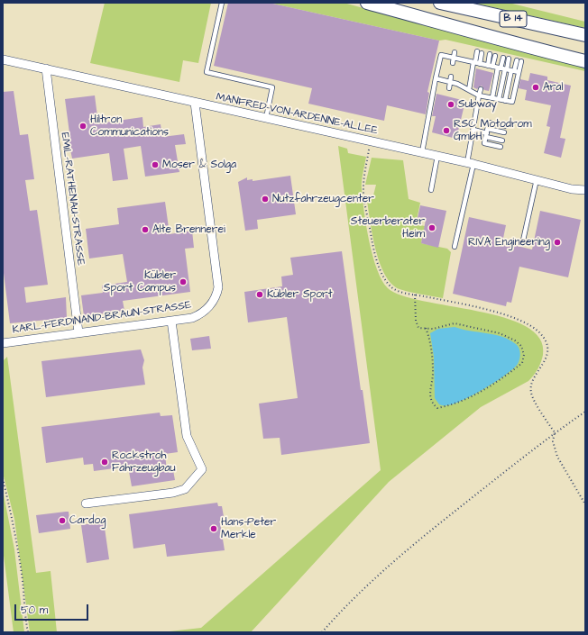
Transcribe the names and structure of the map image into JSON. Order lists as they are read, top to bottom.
{
  "streets": {
    "main road": ["B 14"],
    "street": ["MANFRED-VON-ARDENNE-ALLEE", "EMIL-RATHENAU-STRASSE", "KARL-FERDINAND-BRAUN-STRASSE"]
  },
  "crossings": [
    ["MANFRED-VON-ARDENNE-ALLEE", "EMIL-RATHENAU-STRASSE"],
    ["MANFRED-VON-ARDENNE-ALLEE", "KARL-FERDINAND-BRAUN-STRASSE"],
    ["EMIL-RATHENAU-STRASSE", "KARL-FERDINAND-BRAUN-STRASSE"]
  ],
  "places": [
    "Aral",
    "Subway",
    "Hiltron Communications",
    "RSC Motodrom GmbH",
    "Moser & Solga",
    "Nutzfahrzeugcenter",
    "Steuerberater Heim",
    "Alte Brennerei",
    "RIVA Engineering",
    "Kübler Sport Campus",
    "Kübler Sport",
    "Rockstroh Fahrzeugbau",
    "Cardog",
    "Hans-Peter Merkle"
  ],
  "scale_bar": "50 m"
}
